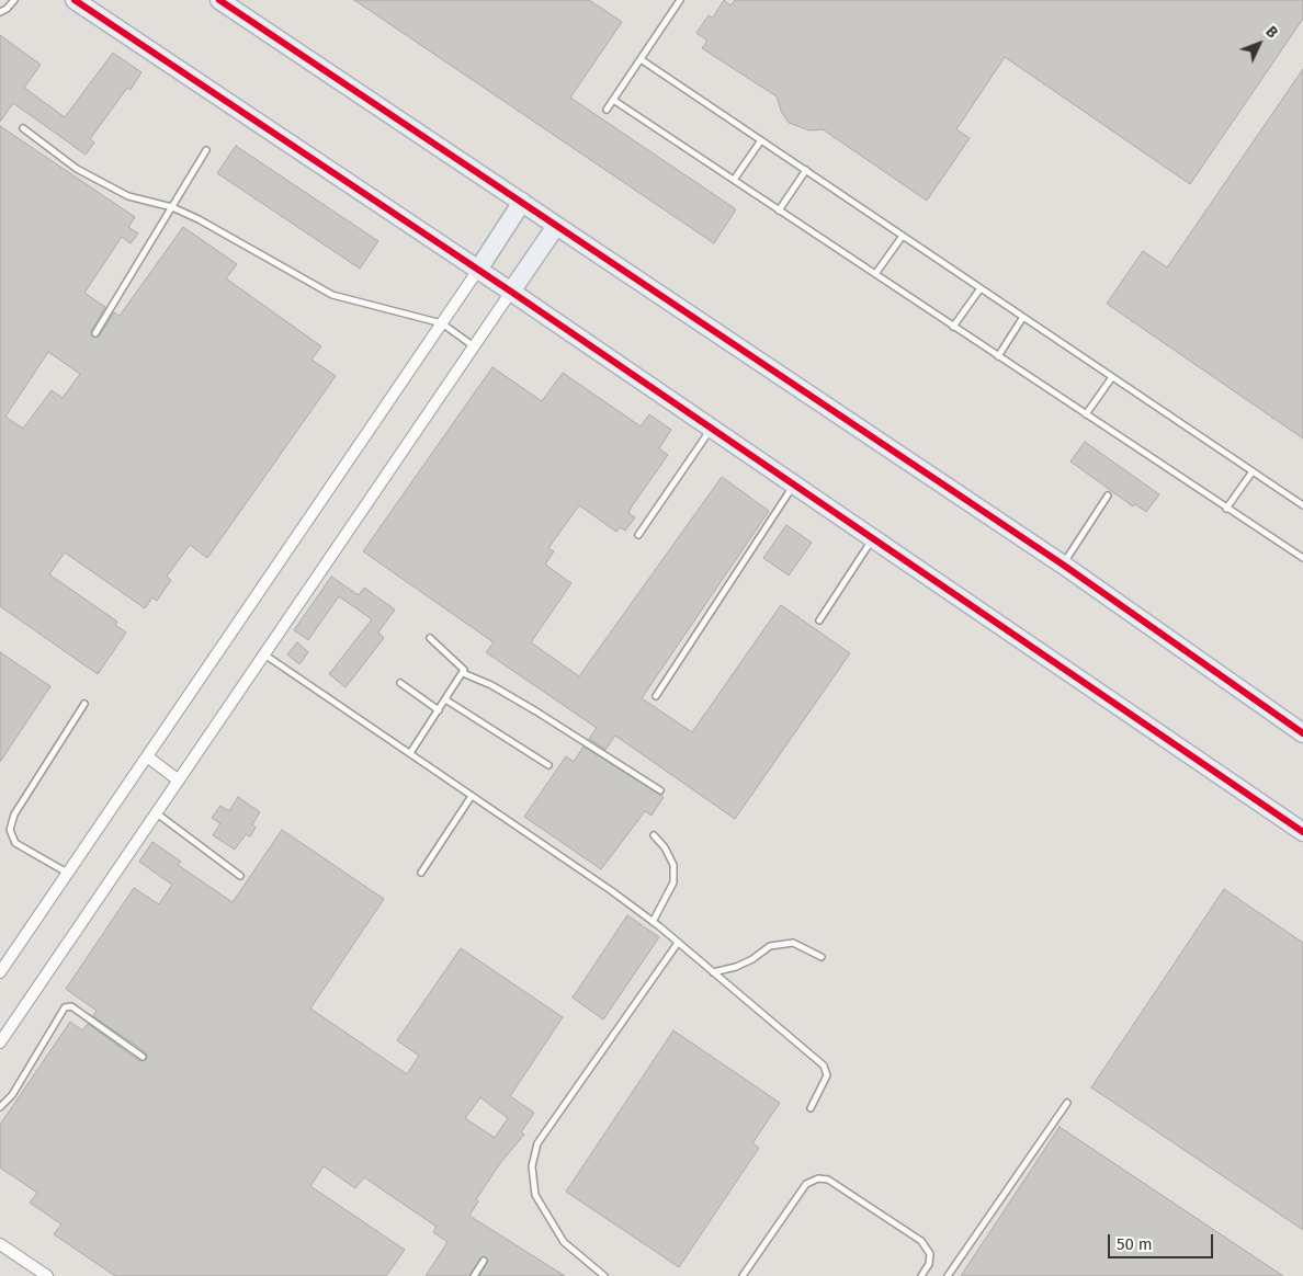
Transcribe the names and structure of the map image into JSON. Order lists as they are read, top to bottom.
{
  "scale_bar": "50 m",
  "north": "top right"
}
